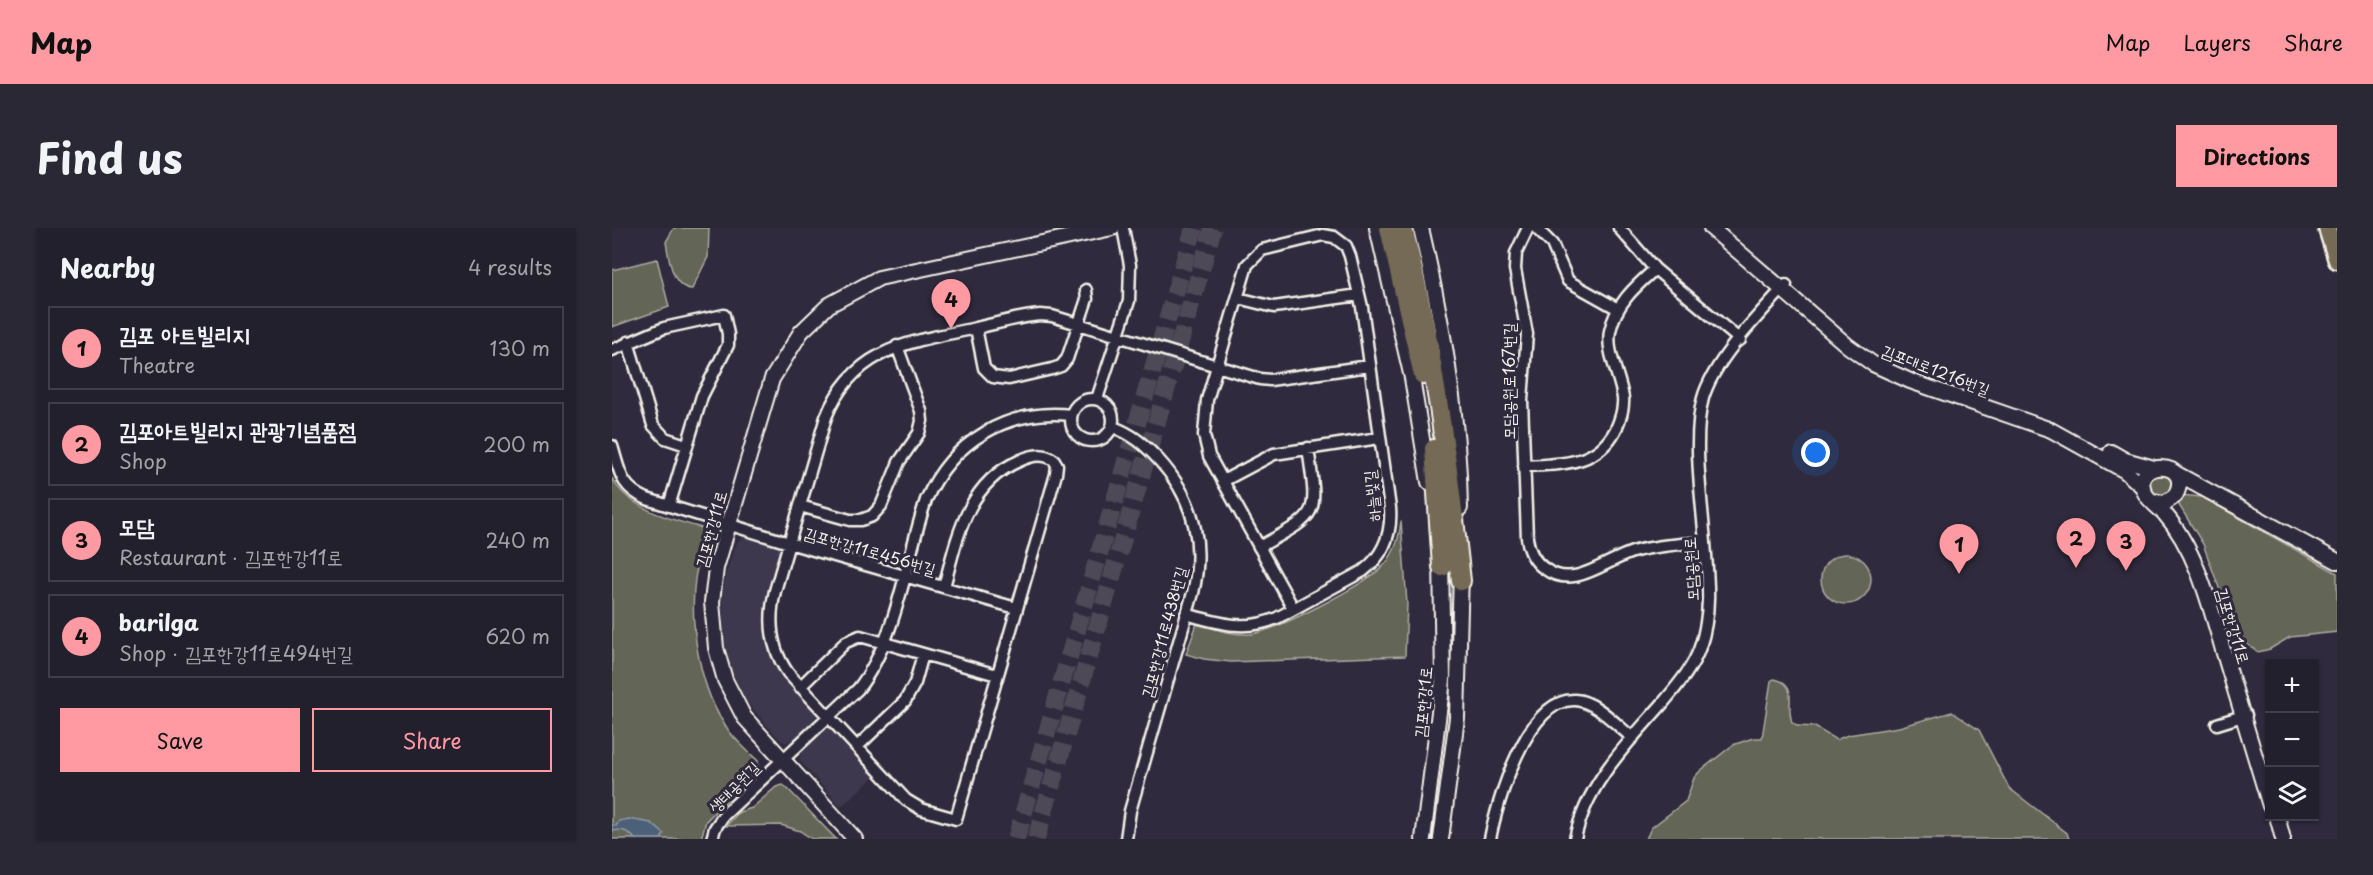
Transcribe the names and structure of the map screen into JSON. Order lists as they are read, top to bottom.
{
  "streets": {
    "street": [
      "김포대로1216번길",
      "모담공원로167번길",
      "하늘빛길",
      "김포한강11로",
      "김포한강11로456번길",
      "모담공원로",
      "김포한강11로438번길",
      "김포한강1로",
      "생태공원길"
    ]
  },
  "crossings": [
    ["김포대로1216번길", "김포한강11로"],
    ["김포대로1216번길", "모담공원로"],
    ["모담공원로167번길", "모담공원로"],
    ["하늘빛길", "김포한강11로438번길"],
    ["김포한강11로", "김포한강11로456번길"],
    ["김포한강11로", "생태공원길"]
  ],
  "page": {
    "header": "Map",
    "nav": ["Map", "Layers", "Share"],
    "title": "Find us",
    "buttons": [
      "Directions",
      ["Save", "Share"]
    ],
    "heading": ["Nearby", "4 results"],
    "pins": [
      "4",
      "2",
      "3",
      "1"
    ],
    "list": [
      {
        "mark": "1",
        "name": "김포 아트빌리지",
        "note": "Theatre",
        "value": "130 m"
      },
      {
        "mark": "2",
        "name": "김포아트빌리지 관광기념품점",
        "note": "Shop",
        "value": "200 m"
      },
      {
        "mark": "3",
        "name": "모담",
        "note": "Restaurant · 김포한강11로",
        "value": "240 m"
      },
      {
        "mark": "4",
        "name": "barilga",
        "note": "Shop · 김포한강11로494번길",
        "value": "620 m"
      }
    ],
    "map_buttons": ["+", "−"]
  }
}
